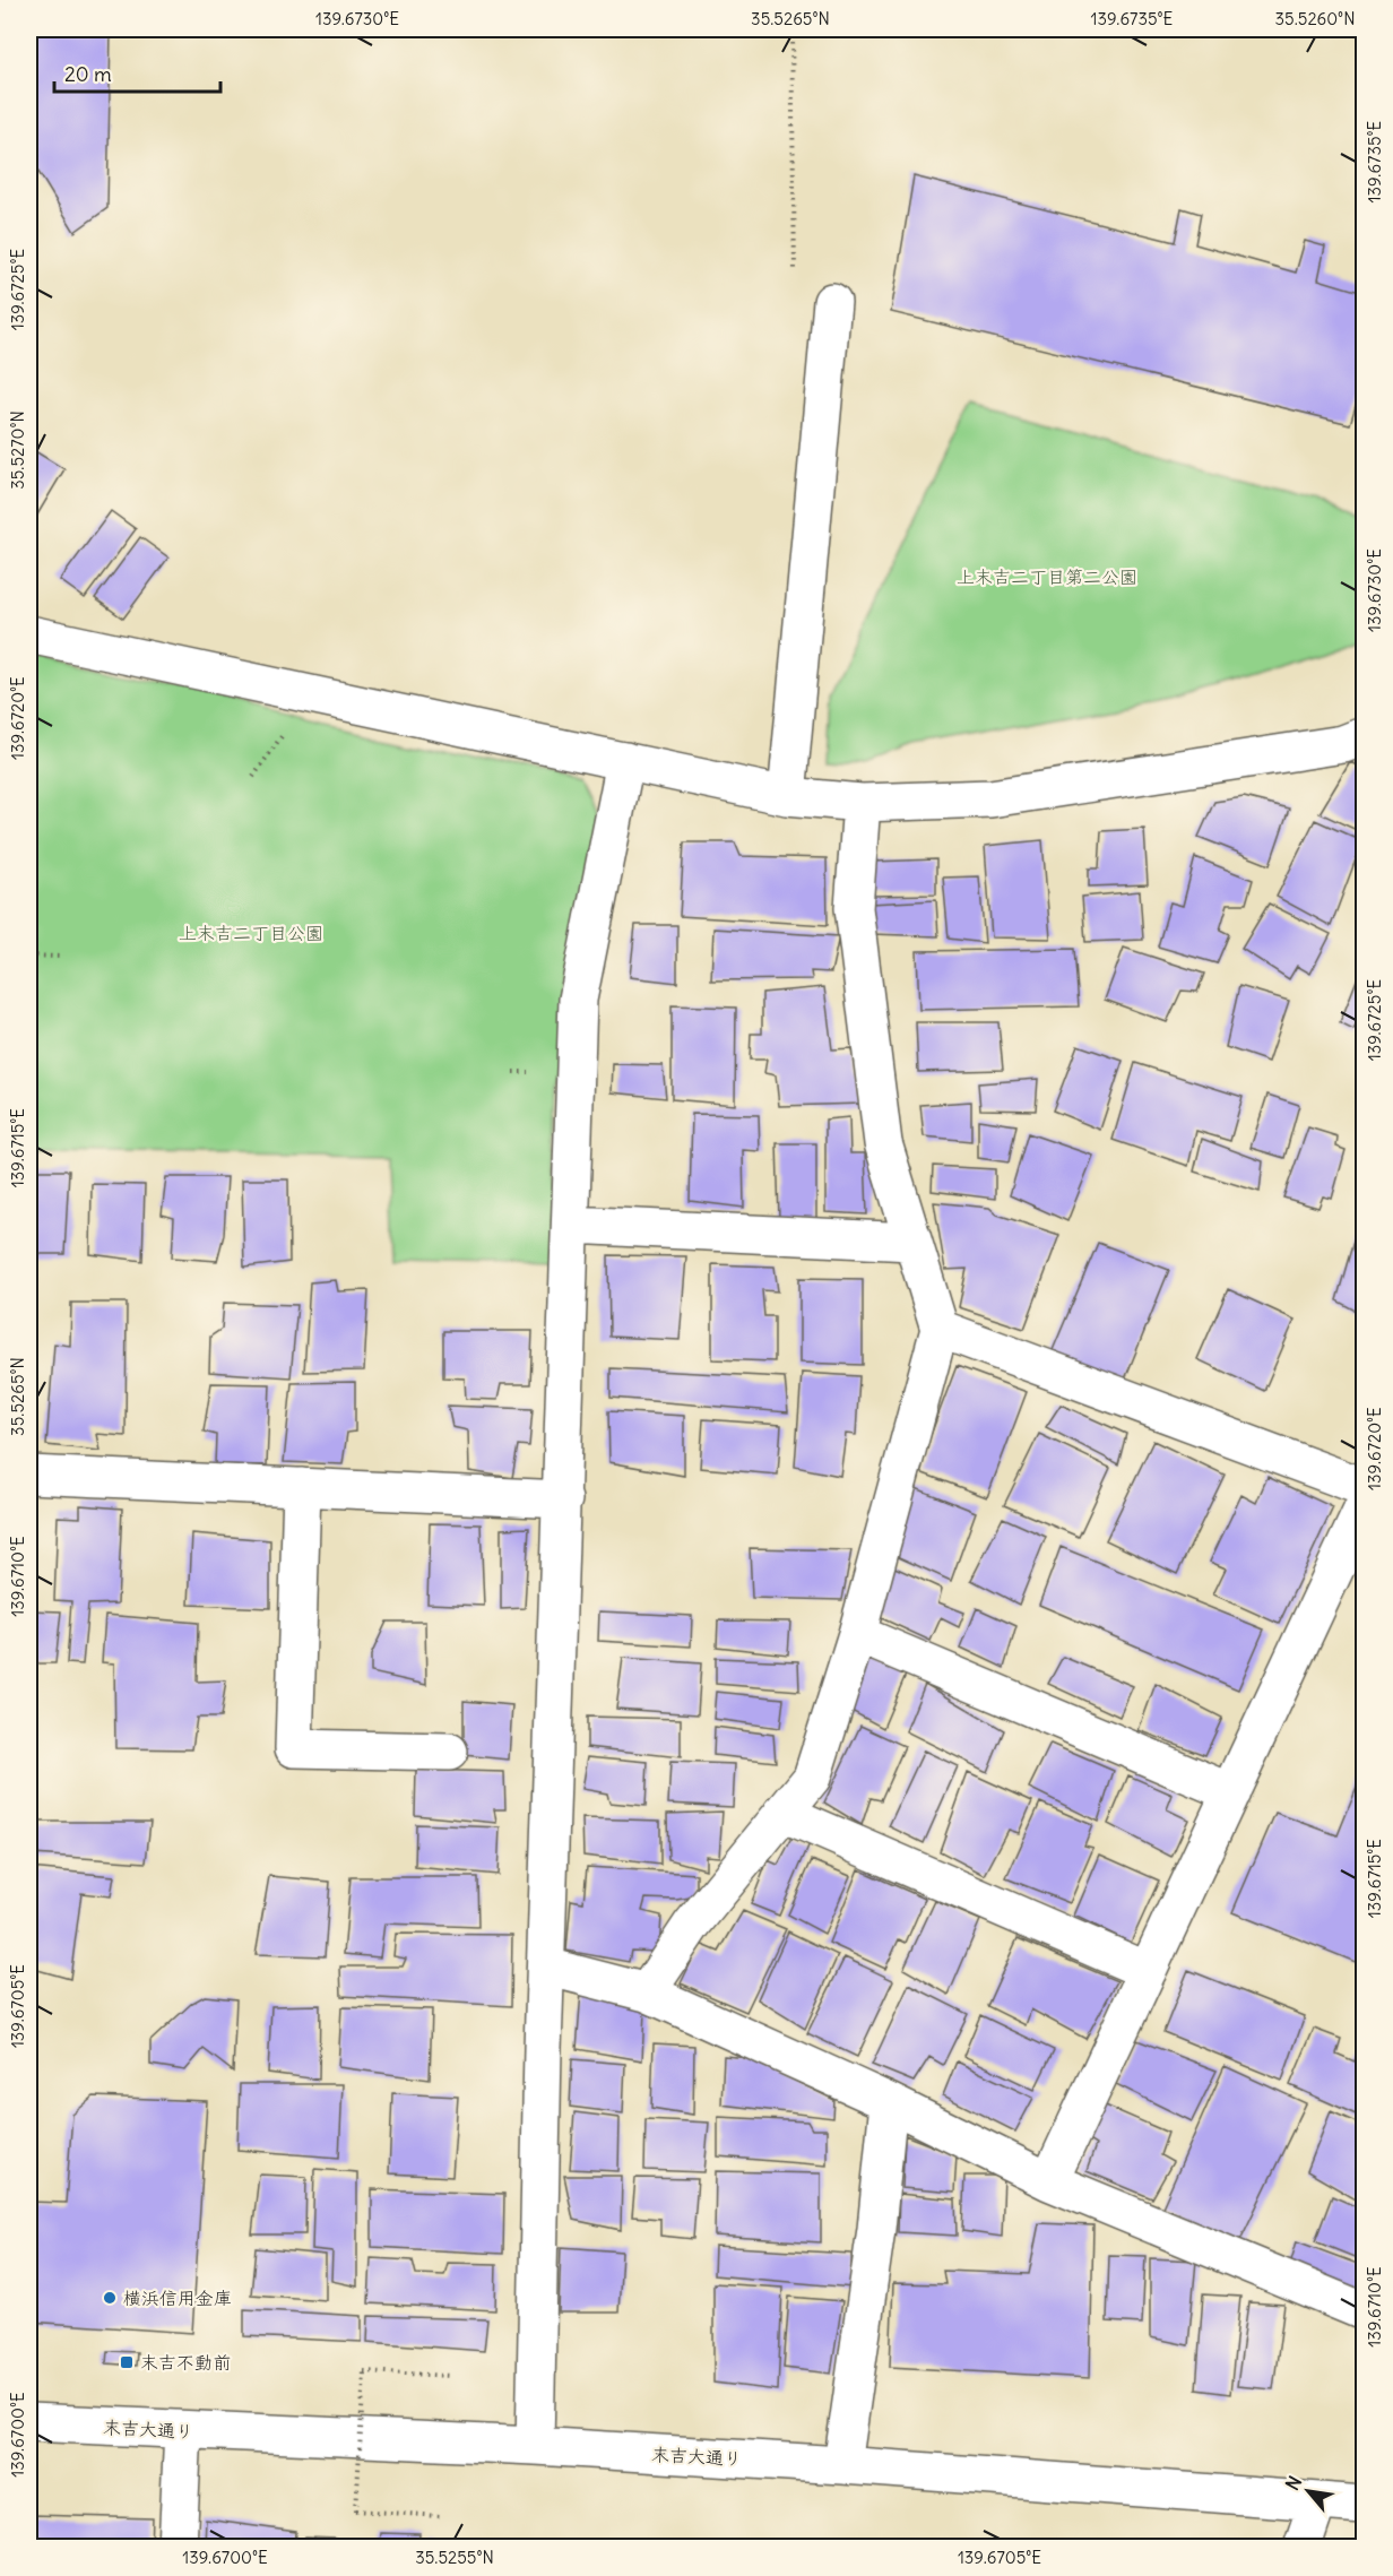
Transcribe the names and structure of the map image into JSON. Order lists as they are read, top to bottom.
{
  "streets": {
    "street": ["末吉大通り"]
  },
  "parks": ["上末吉二丁目第二公園", "上末吉二丁目公園"],
  "places": {
    "other": ["横浜信用金庫"],
    "transit": ["末吉不動前"]
  },
  "scale_bar": "20 m",
  "north": "top left",
  "coordinates": [
    "139.6730°E",
    "35.5265°N",
    "139.6735°E",
    "35.5260°N",
    "139.6725°E",
    "35.5270°N",
    "139.6720°E",
    "139.6715°E",
    "139.6710°E",
    "139.6705°E",
    "139.6700°E",
    "35.5255°N"
  ]
}
